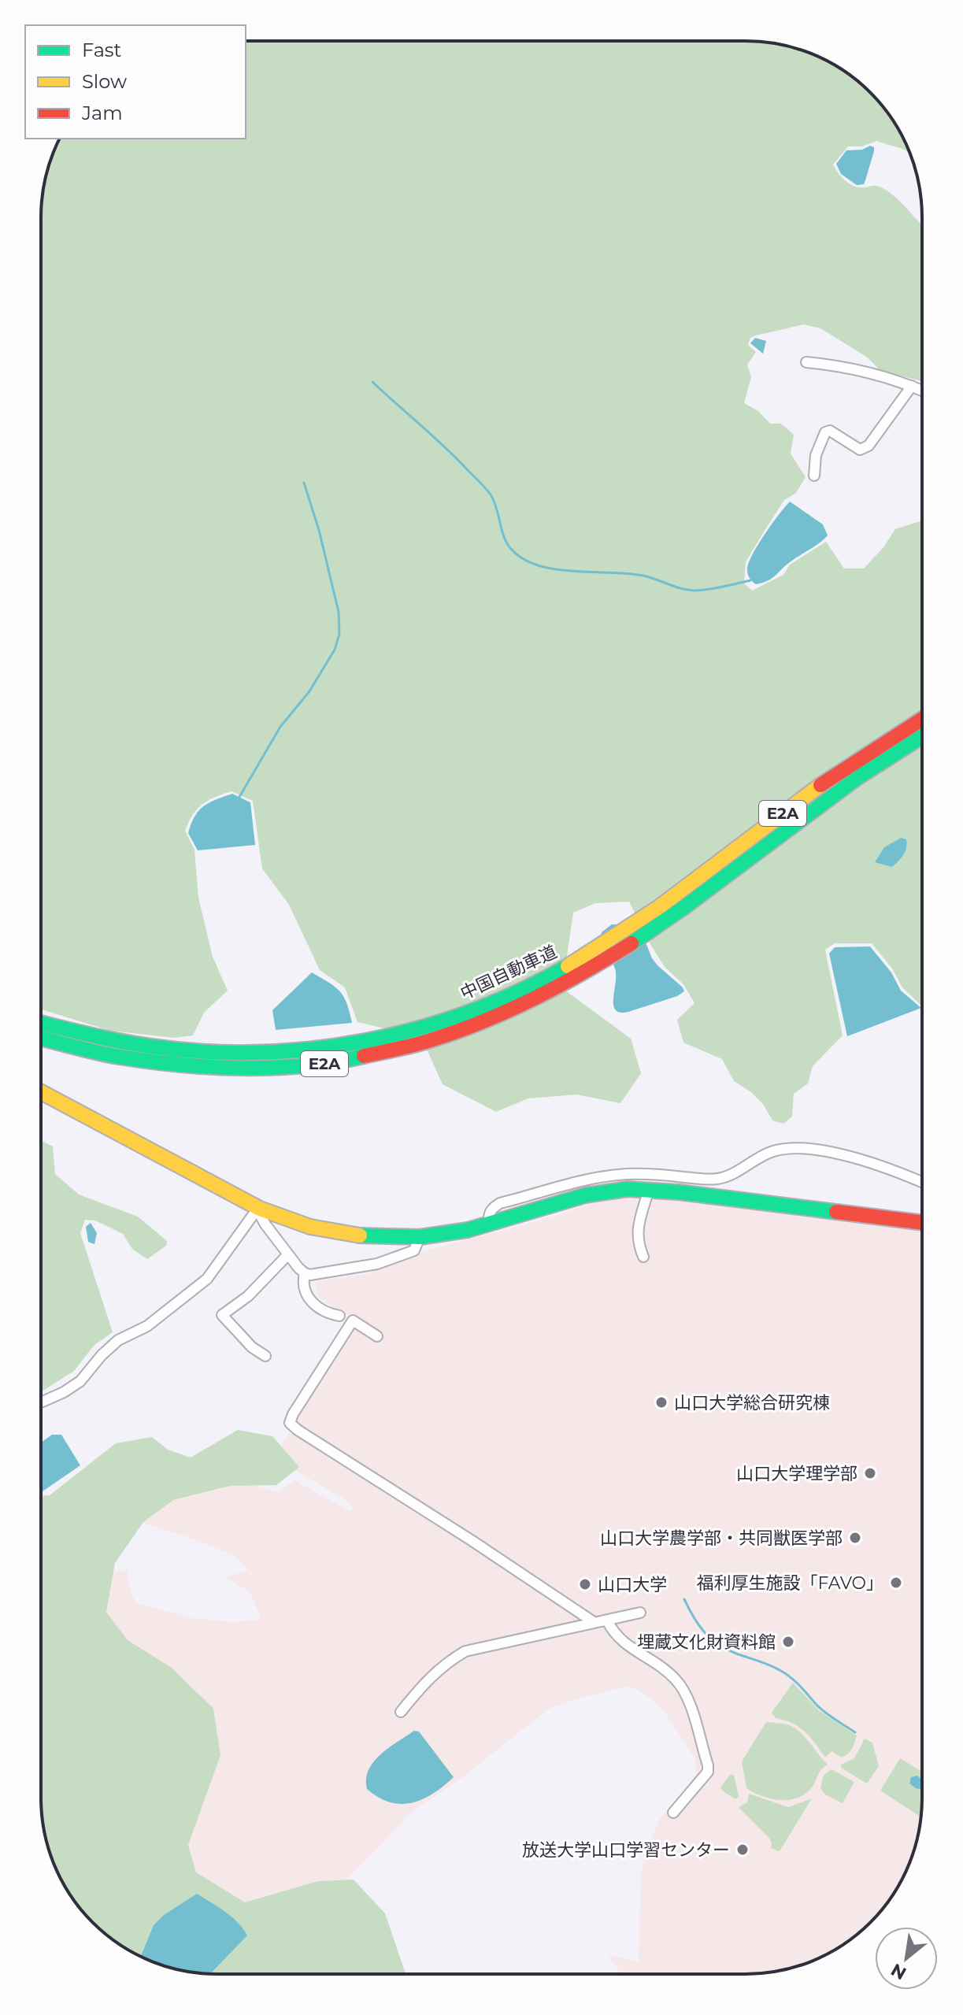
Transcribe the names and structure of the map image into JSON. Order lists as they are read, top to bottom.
{
  "streets": {
    "main road": ["E2A", "中国自動車道"]
  },
  "places": [
    "山口大学総合研究棟",
    "山口大学理学部",
    "山口大学農学部・共同獣医学部",
    "福利厚生施設「FAVO」",
    "山口大学",
    "埋蔵文化財資料館",
    "放送大学山口学習センター"
  ],
  "legend": ["Fast", "Slow", "Jam"],
  "north": "bottom left"
}
